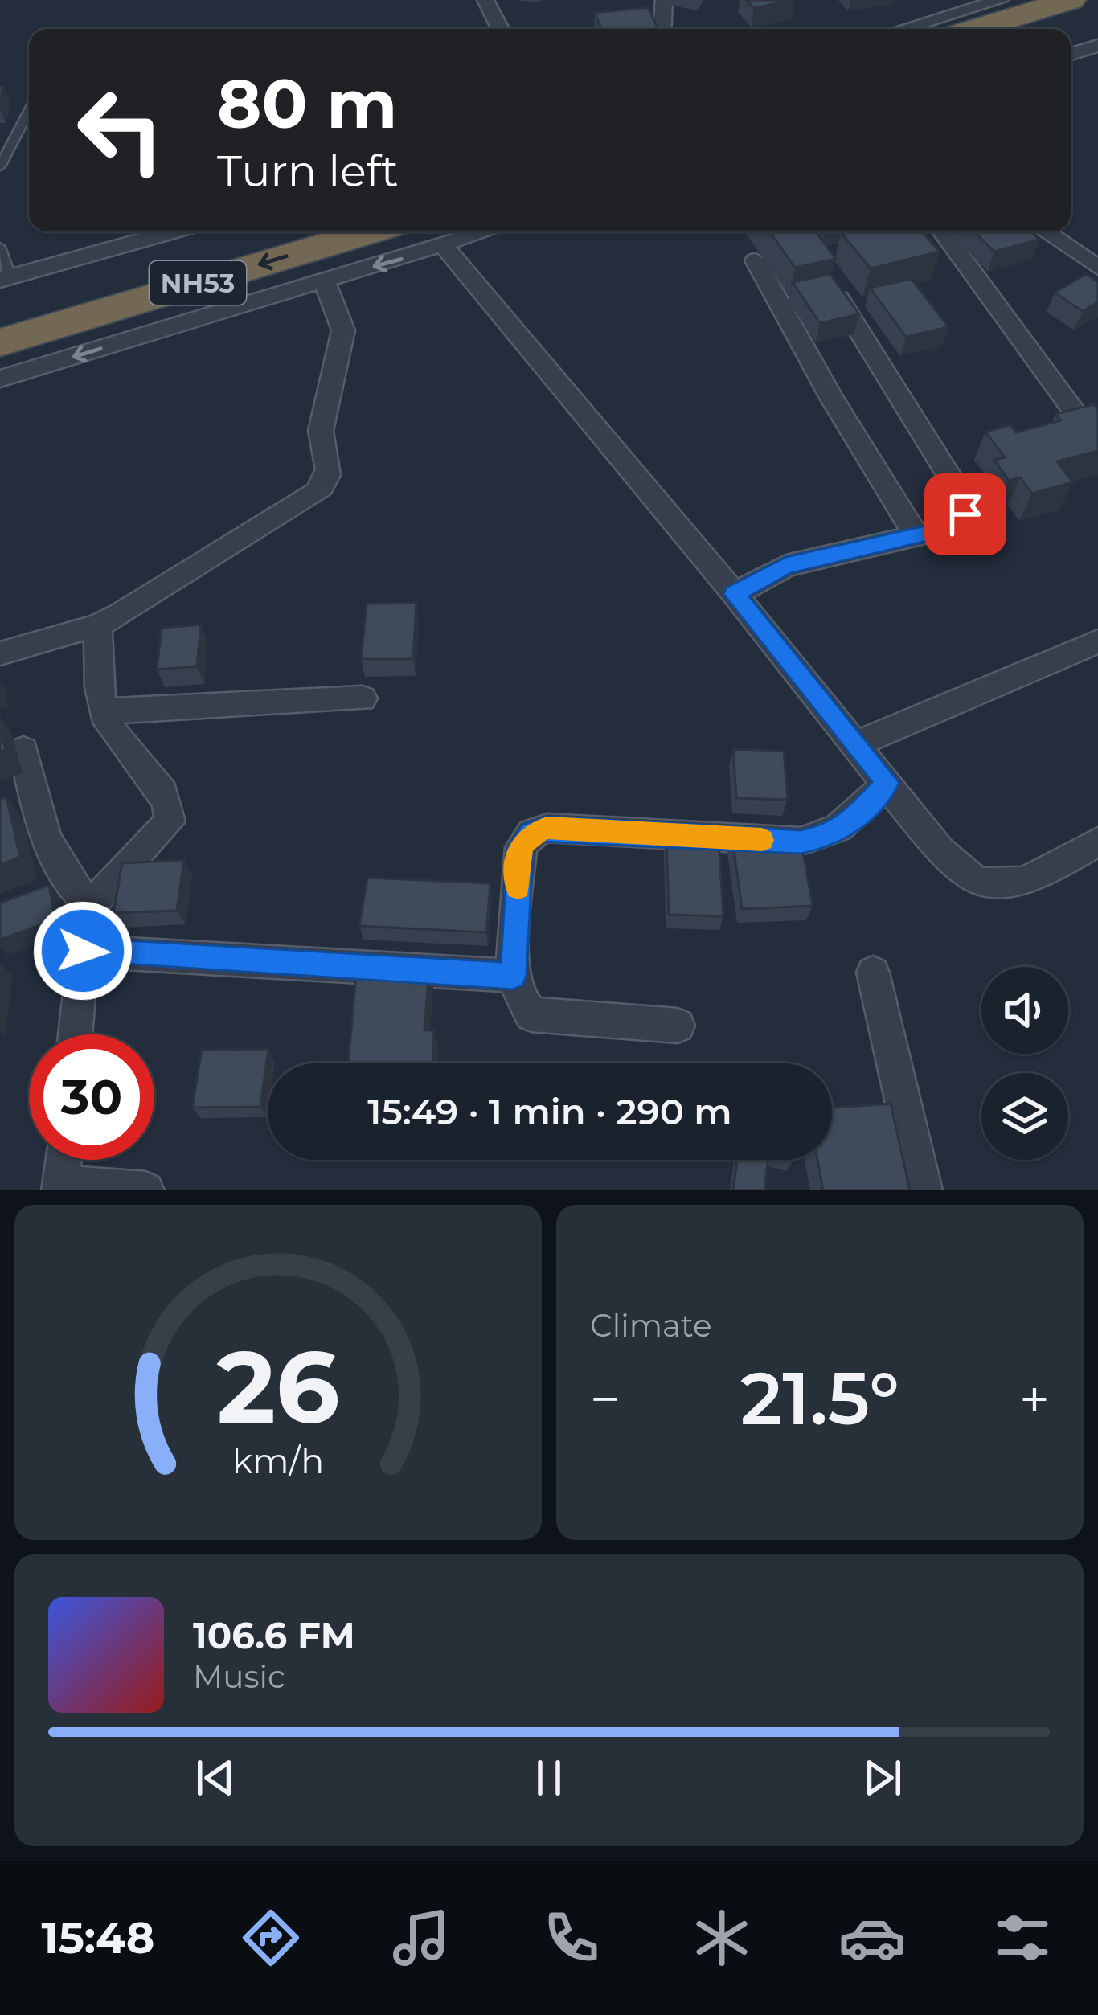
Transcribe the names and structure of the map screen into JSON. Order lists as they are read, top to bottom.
{
  "streets": {
    "highway": ["NH53"]
  },
  "page": {
    "turn": ["80 m", "Turn left"],
    "limit": "30",
    "trip": "15:49 · 1 min · 290 m",
    "tile": "Climate",
    "heat": ["−", "21.5°", "+"],
    "song": ["106.6 FM", "Music"],
    "tabs": "15:48",
    "gauge": ["26", "km/h"]
  }
}
